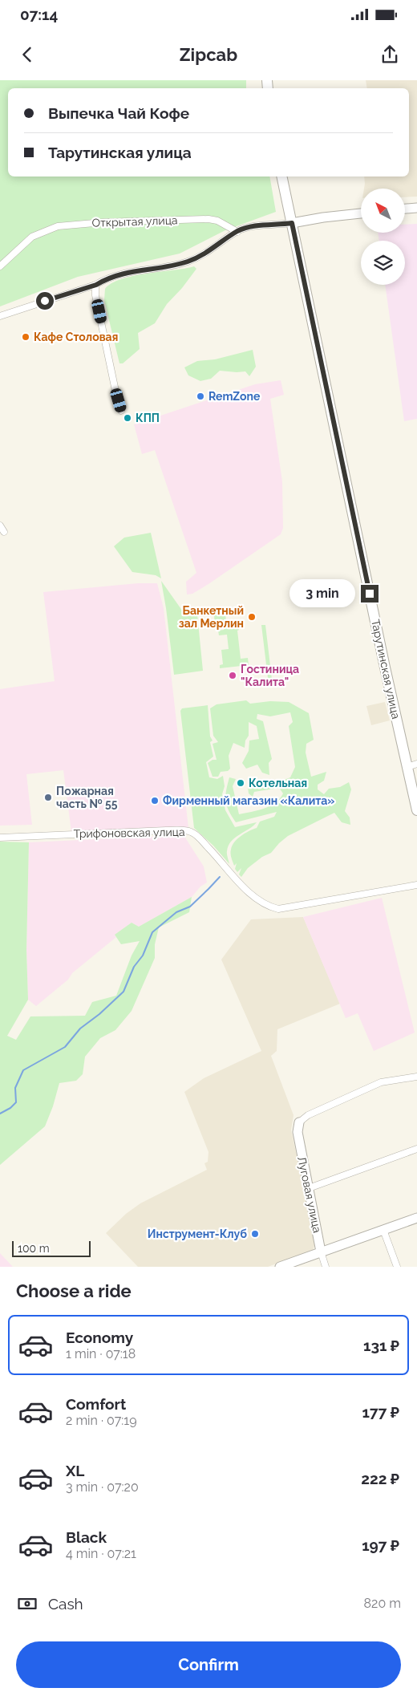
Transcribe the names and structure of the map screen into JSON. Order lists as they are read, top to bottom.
{
  "streets": {
    "main road": ["Тарутинская улица"],
    "street": ["Открытая улица", "Трифоновская улица", "Луговая улица"]
  },
  "places": [
    "Кафе Столовая",
    "RemZone",
    "КПП",
    "Банкетный зал Мерлин",
    "Гостиница \"Калита\"",
    "Котельная",
    "Пожарная часть № 55",
    "Фирменный магазин «Калита»",
    "Инструмент-Клуб"
  ],
  "scale_bar": "100 m",
  "north": "top left",
  "page": {
    "status": "07:14",
    "header": "Zipcab",
    "banner": ["Выпечка Чай Кофе", "Тарутинская улица"],
    "bubble": "3 min",
    "scale": "100 m",
    "heading": "Choose a ride",
    "list": [
      {
        "name": "Economy",
        "note": "1 min · 07:18",
        "value": "131 ₽"
      },
      {
        "name": "Comfort",
        "note": "2 min · 07:19",
        "value": "177 ₽"
      },
      {
        "name": "XL",
        "note": "3 min · 07:20",
        "value": "222 ₽"
      },
      {
        "name": "Black",
        "note": "4 min · 07:21",
        "value": "197 ₽"
      }
    ],
    "pay": ["Cash", "820 m"],
    "buttons": "Confirm"
  }
}
